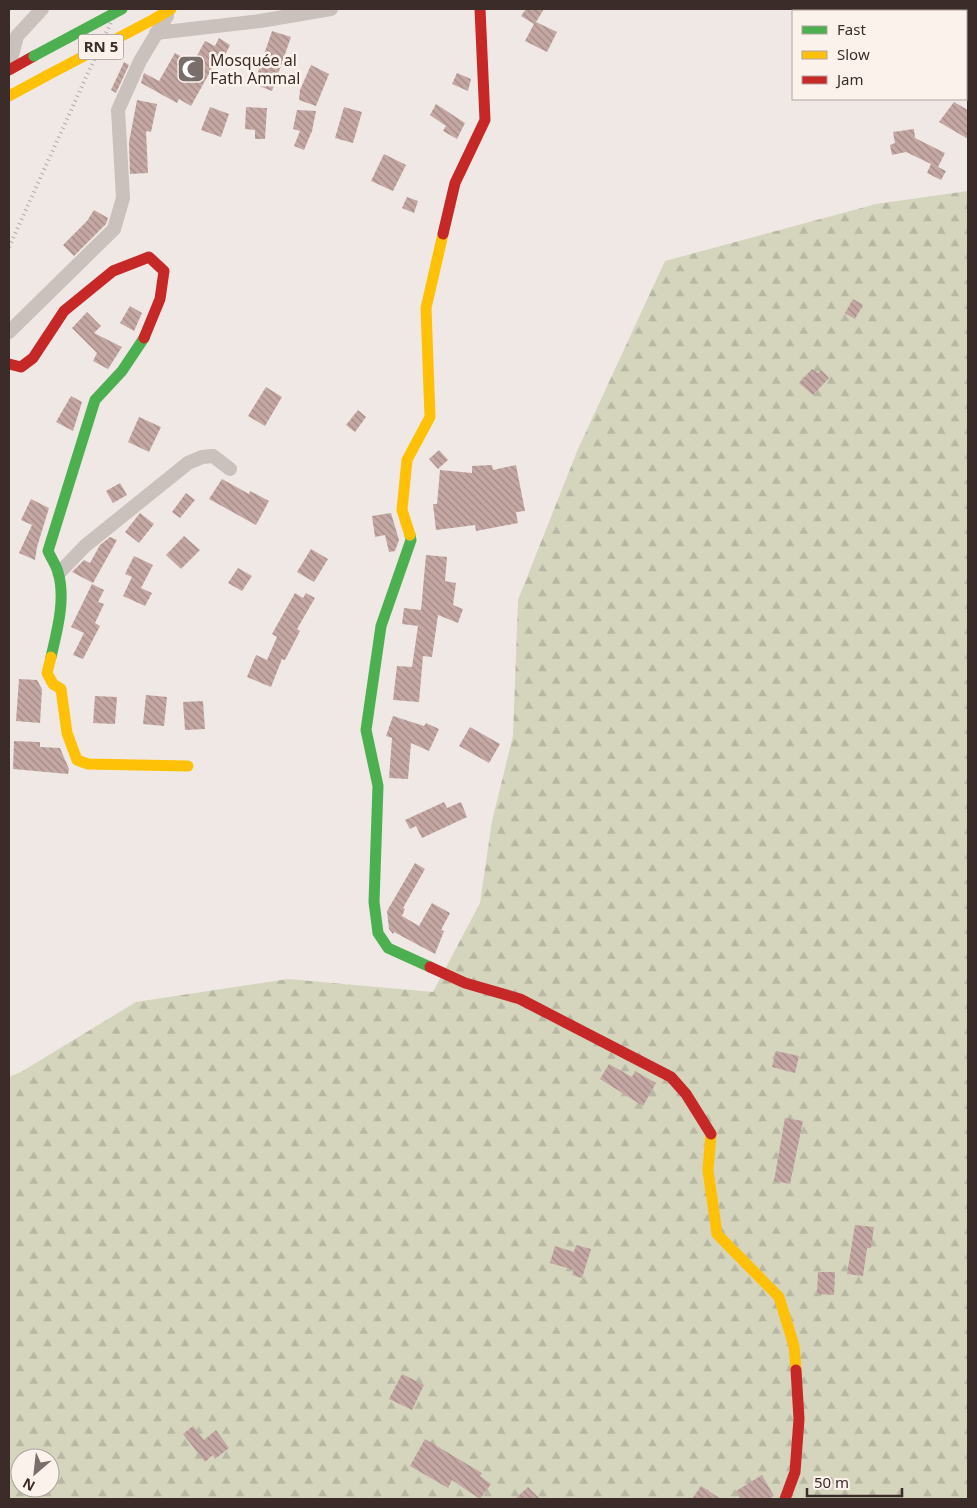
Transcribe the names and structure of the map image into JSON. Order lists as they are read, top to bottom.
{
  "streets": {
    "main road": ["RN 5"]
  },
  "places": {
    "mosque": ["Mosquée al Fath Ammal"]
  },
  "legend": ["Fast", "Slow", "Jam"],
  "scale_bar": "50 m",
  "north": "bottom left"
}
